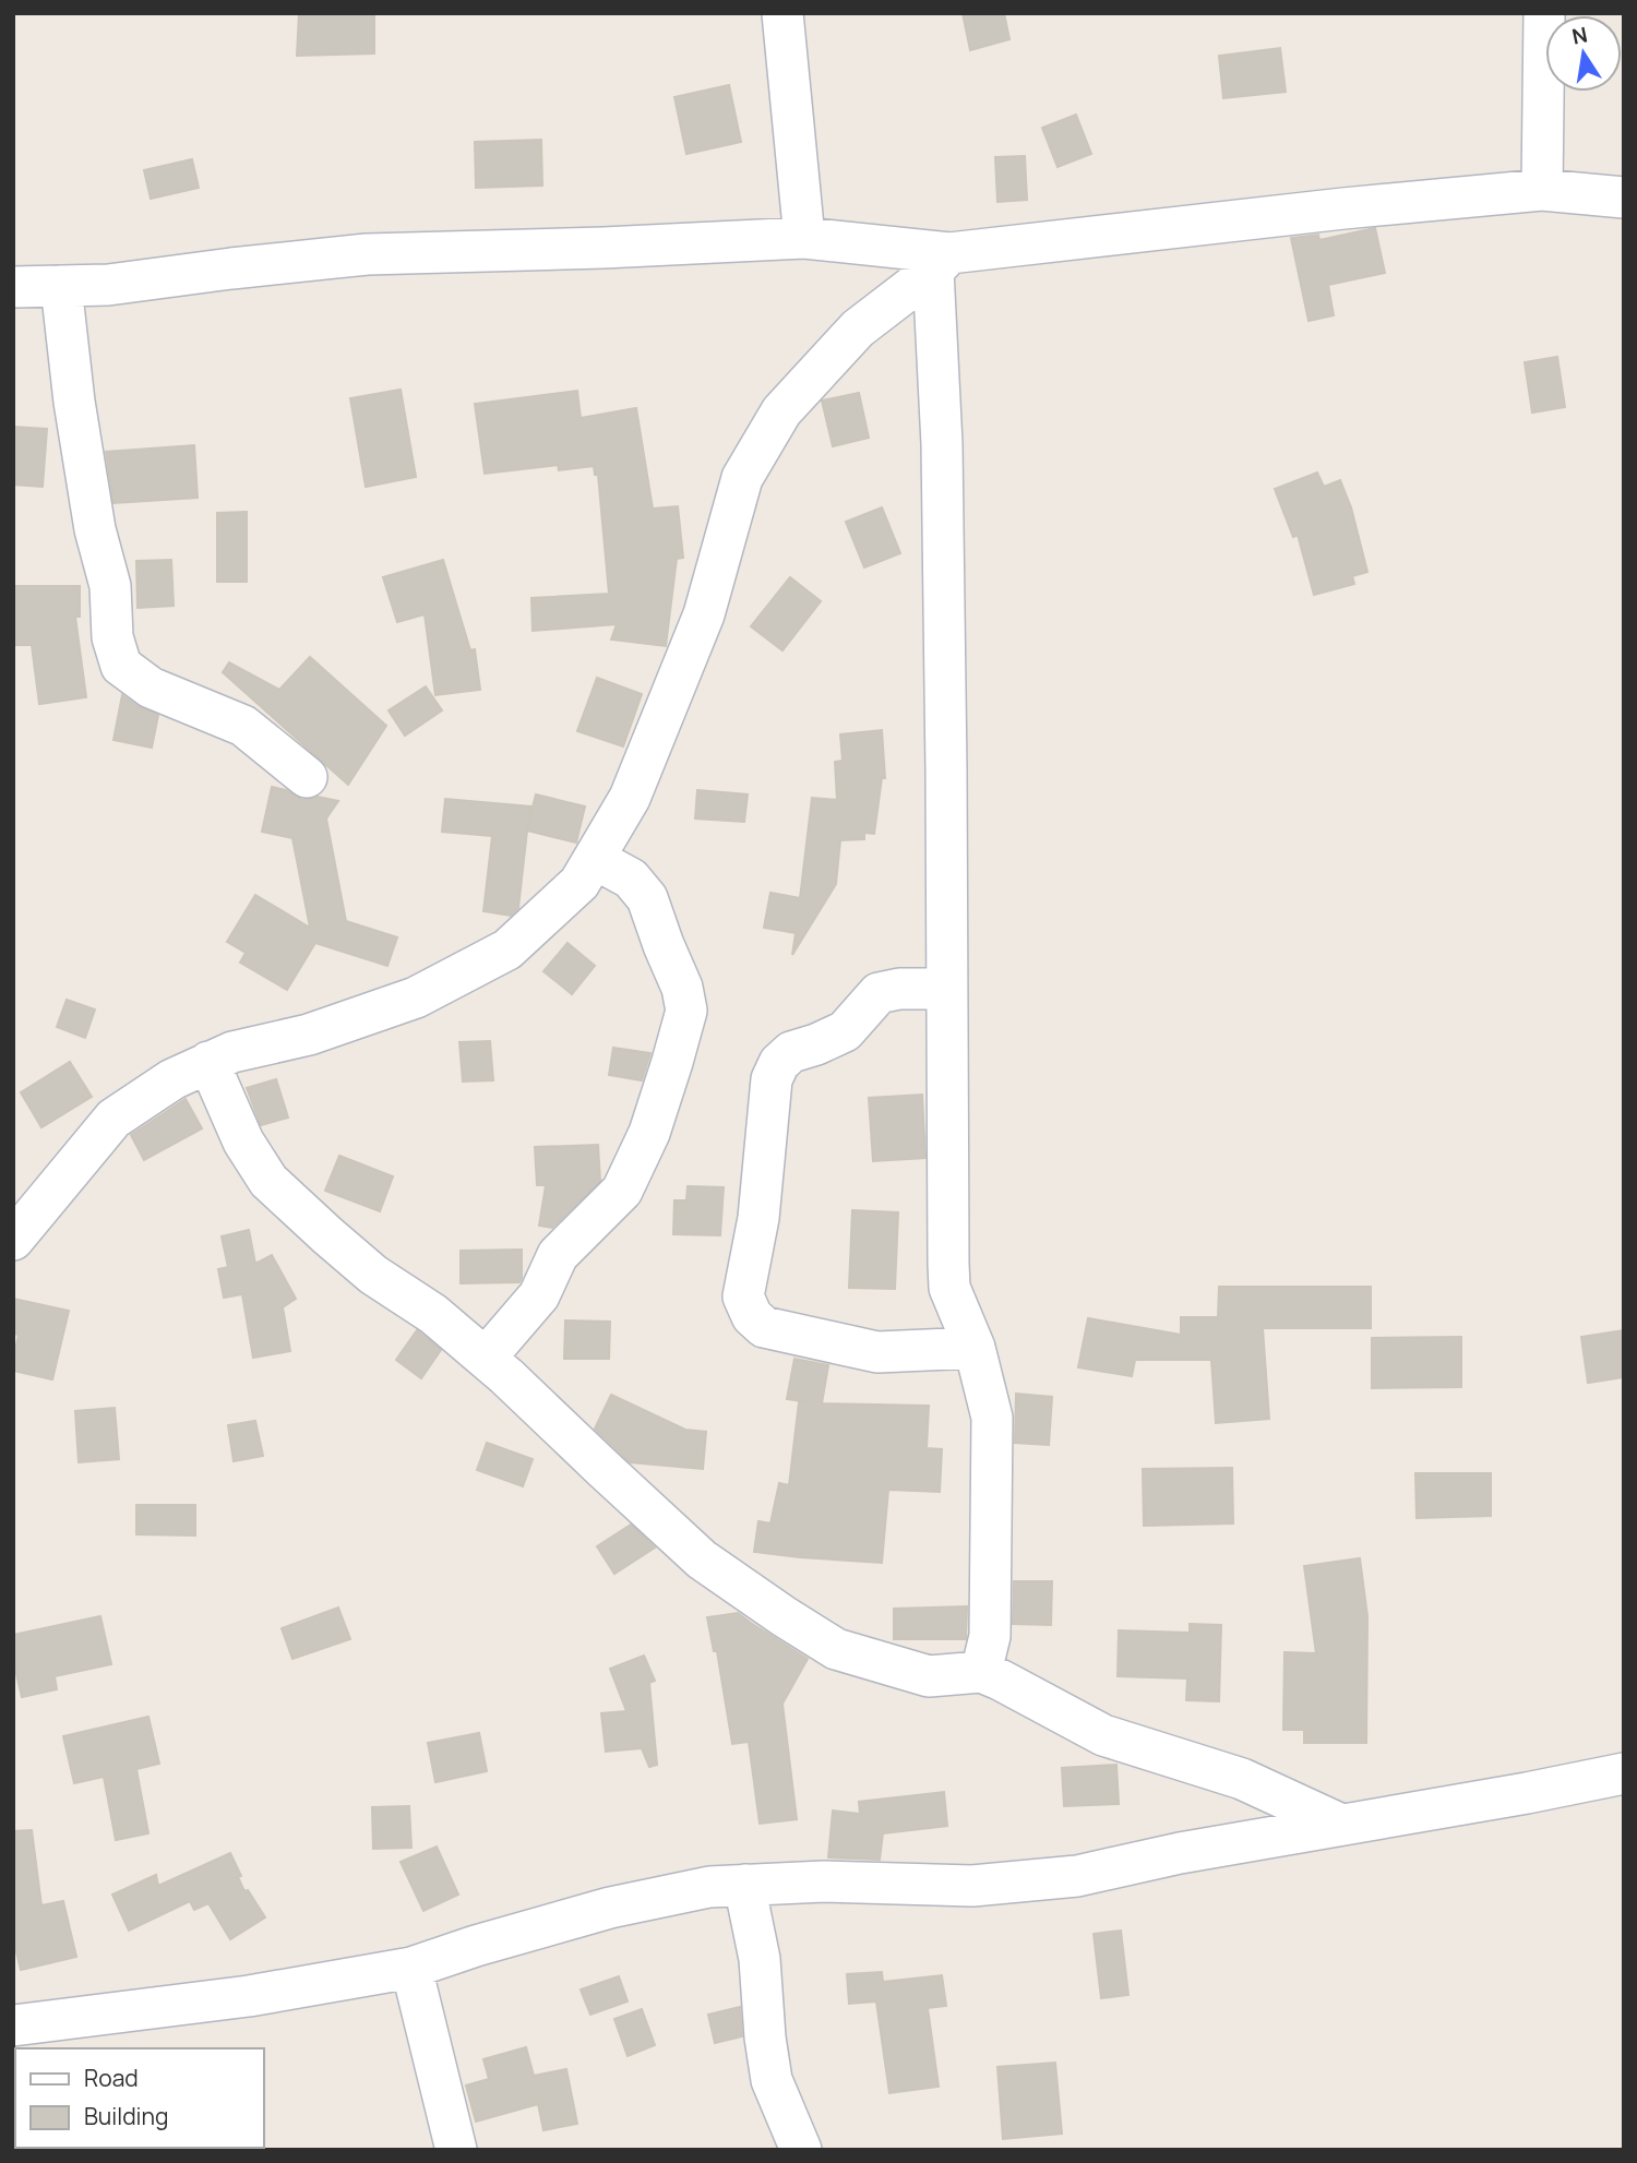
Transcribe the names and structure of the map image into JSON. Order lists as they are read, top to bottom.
{
  "legend": ["Road", "Building"],
  "north": "top"
}
